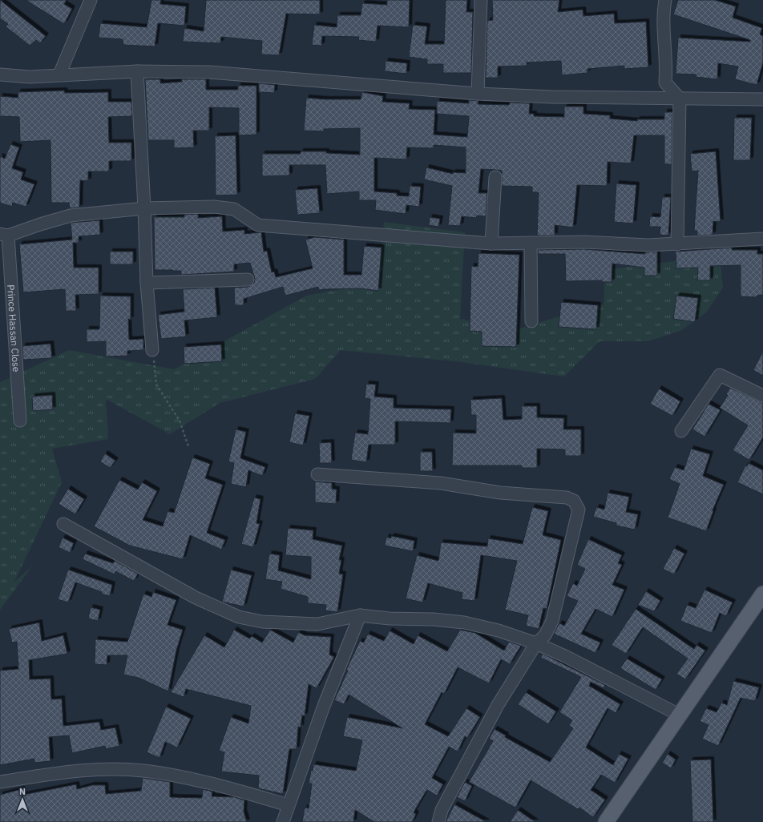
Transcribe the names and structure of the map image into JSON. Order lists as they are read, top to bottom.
{
  "streets": {
    "street": ["Prince Hassan Close"]
  },
  "north": "top"
}
